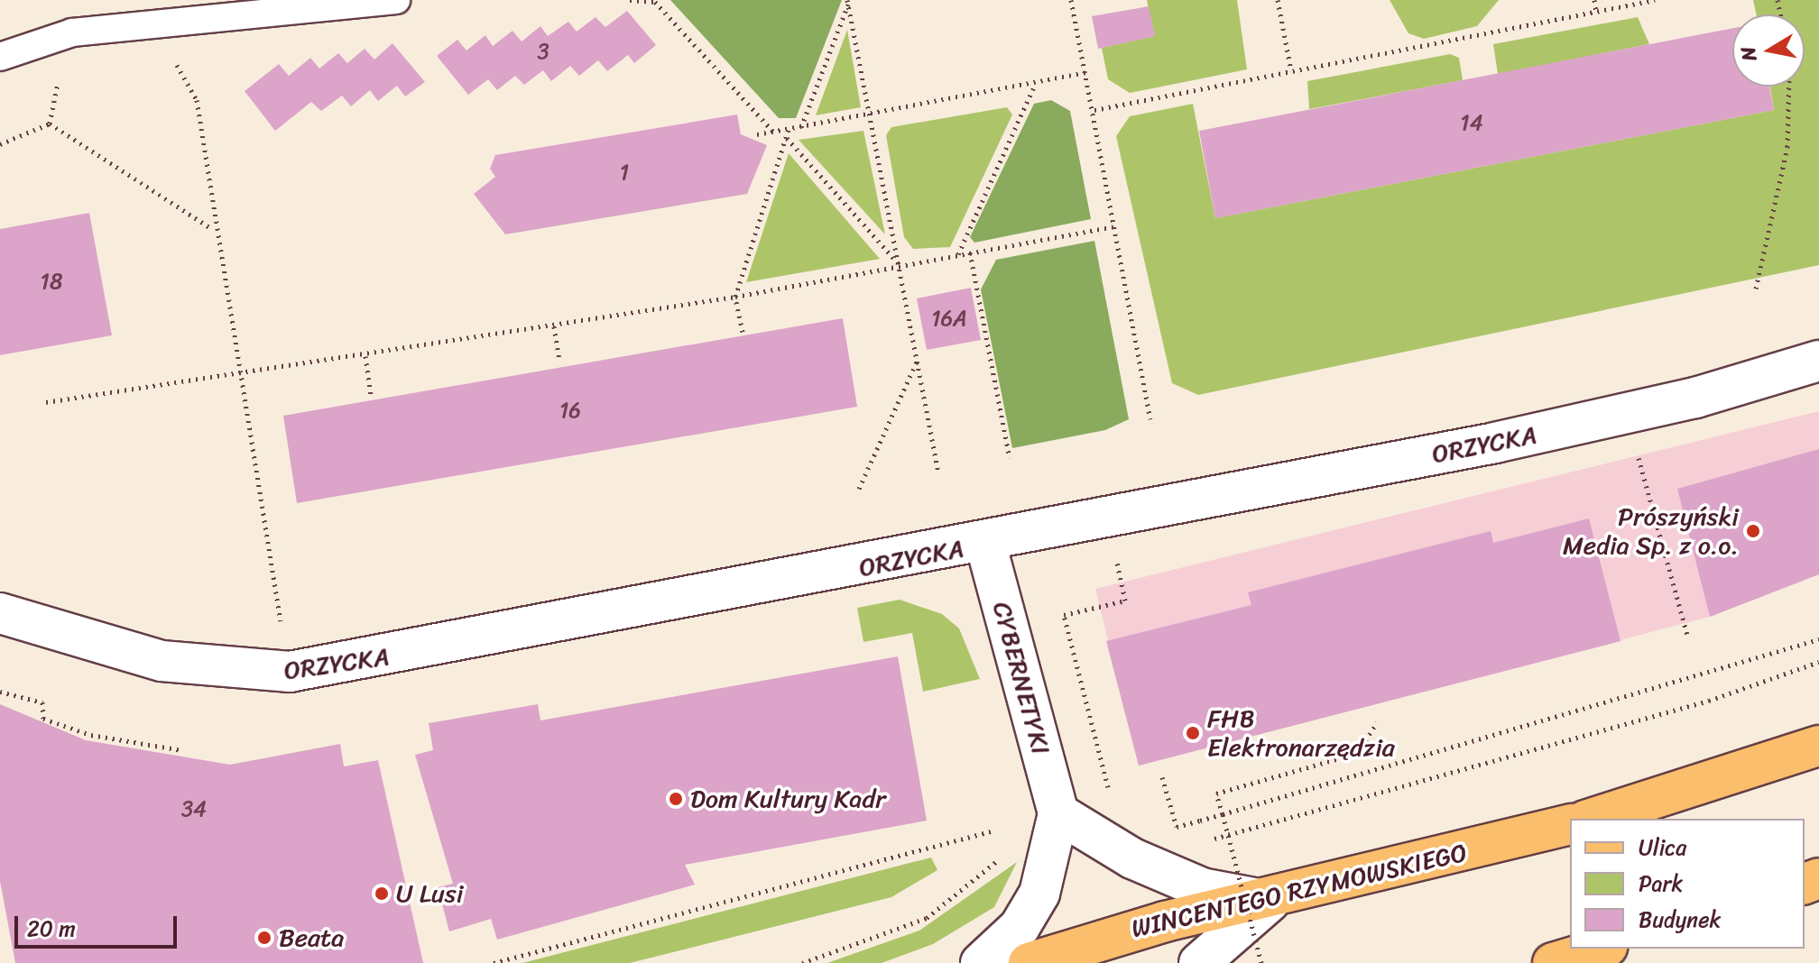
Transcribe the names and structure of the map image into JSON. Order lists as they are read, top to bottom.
{
  "streets": {
    "main road": ["WINCENTEGO RZYMOWSKIEGO"],
    "street": ["ORZYCKA", "CYBERNETYKI"]
  },
  "crossings": [
    ["ORZYCKA", "CYBERNETYKI"]
  ],
  "places": [
    "Prószyński Media Sp. z o.o.",
    "FHB Elektronarzędzia",
    "Dom Kultury Kadr",
    "U Lusi",
    "Beata"
  ],
  "house_numbers": [
    "3",
    "14",
    "1",
    "18",
    "16A",
    "16",
    "34"
  ],
  "legend": ["Ulica", "Park", "Budynek"],
  "scale_bar": "20 m",
  "north": "left"
}
